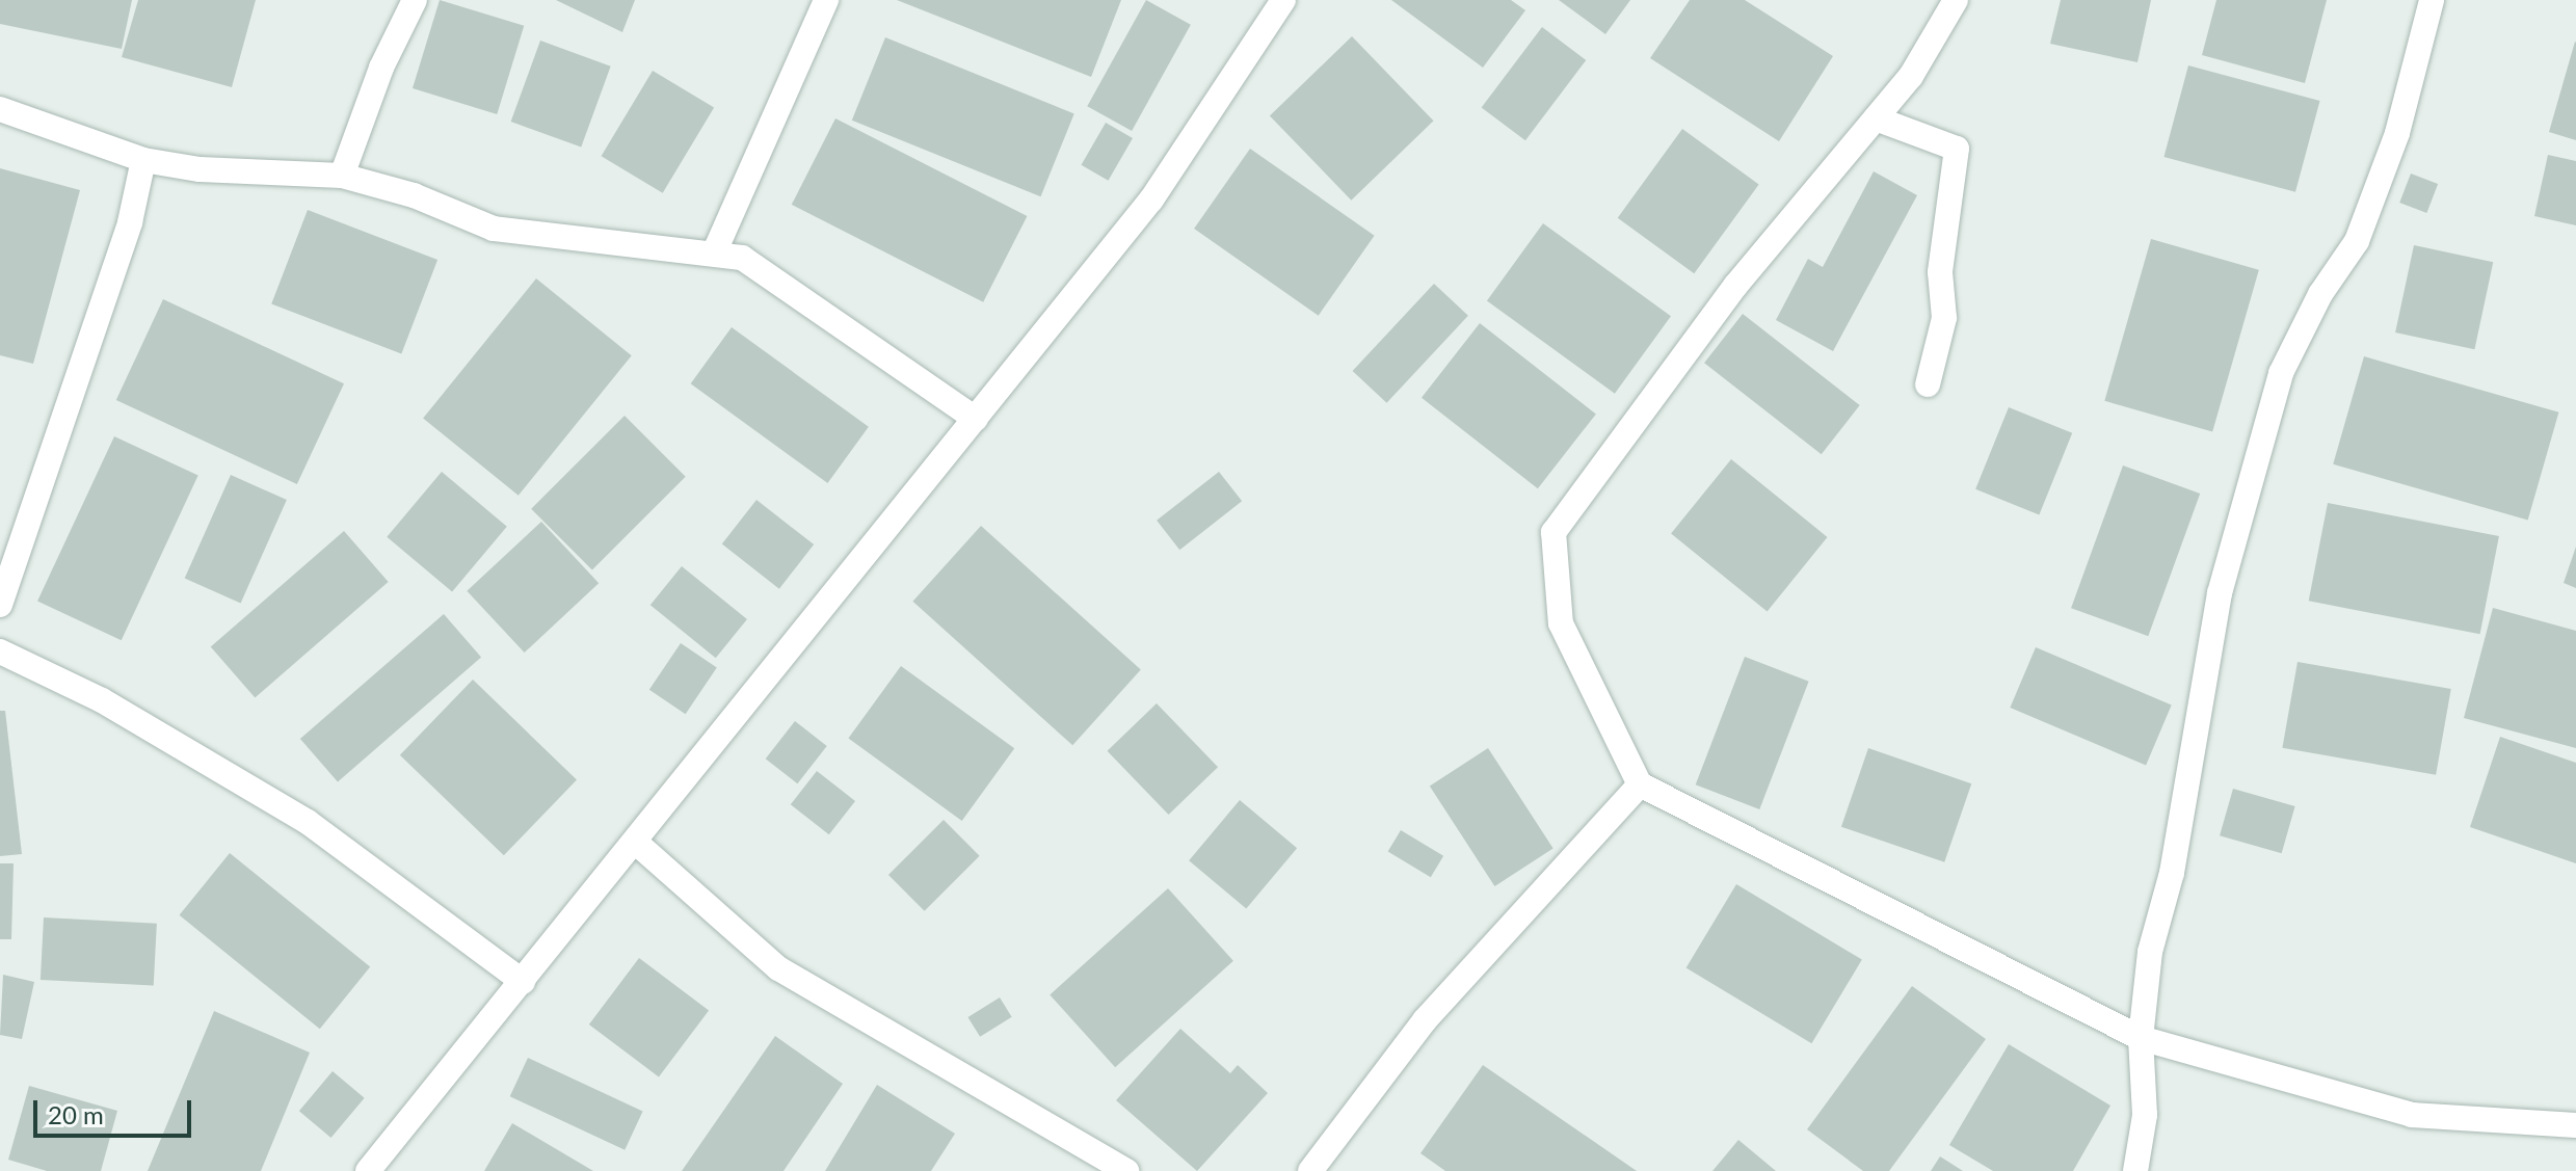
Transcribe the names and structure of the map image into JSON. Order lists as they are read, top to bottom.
{
  "scale_bar": "20 m"
}
